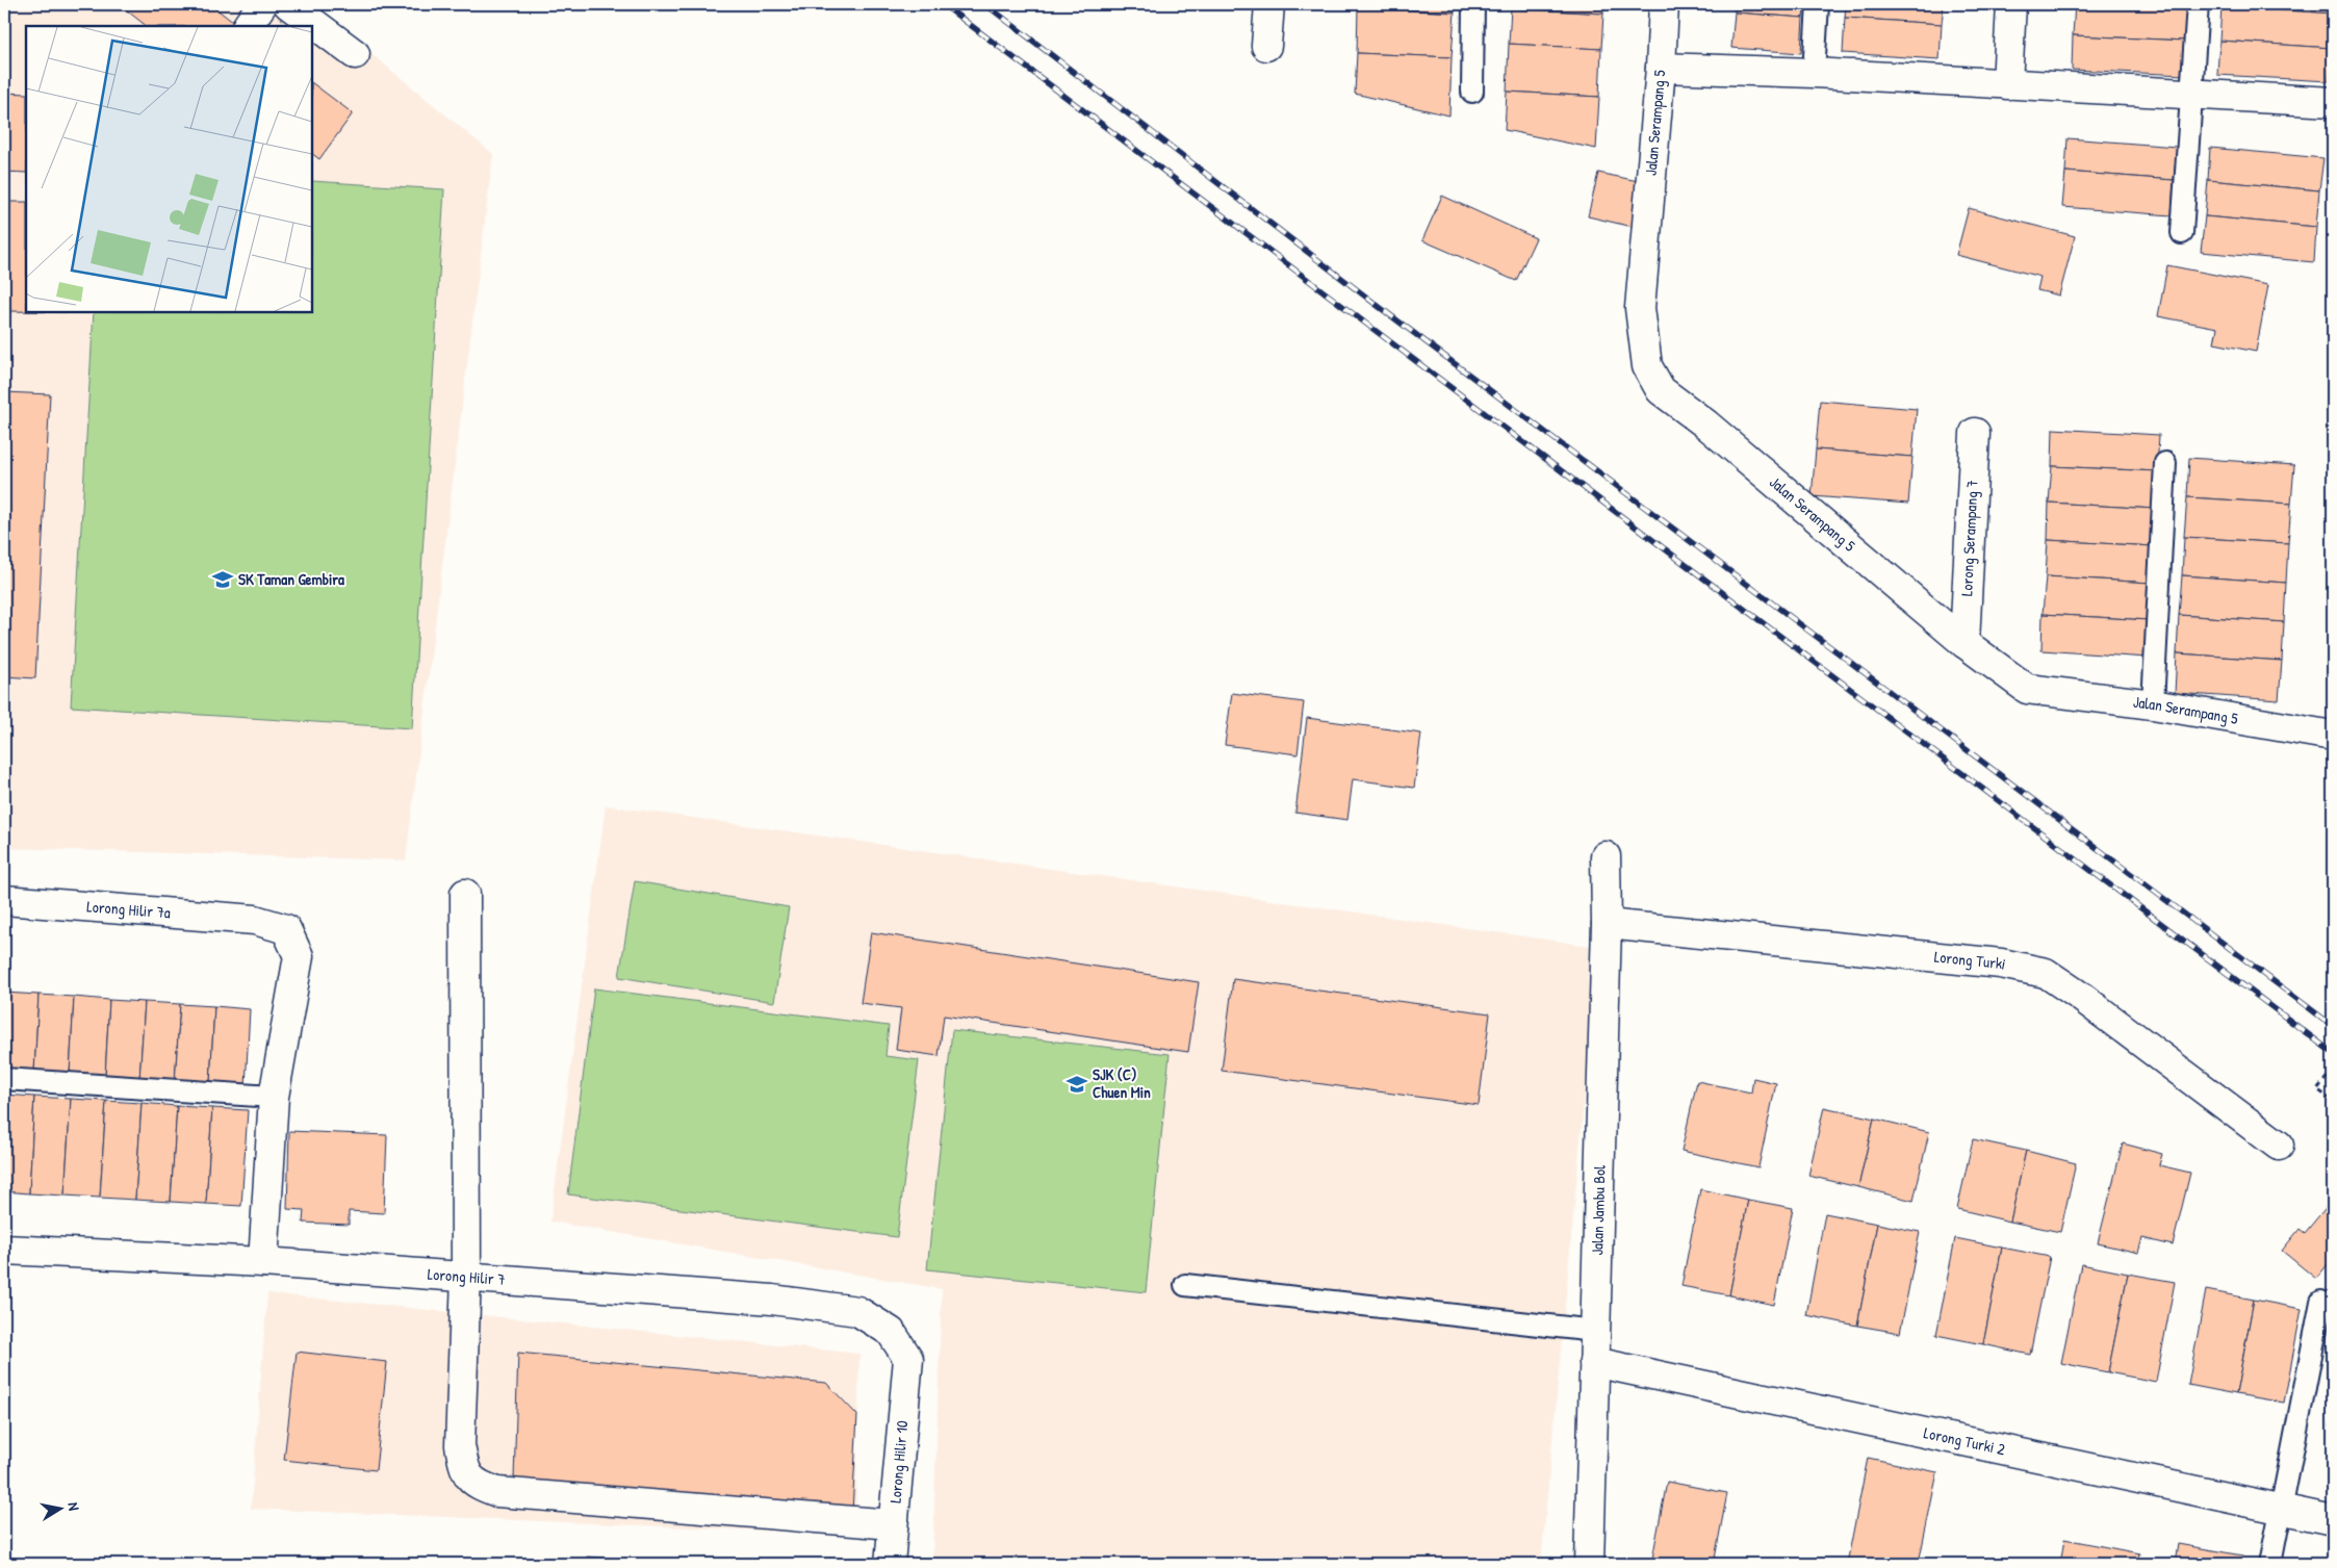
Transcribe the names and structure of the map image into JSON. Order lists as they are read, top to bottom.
{
  "streets": {
    "street": [
      "Jalan Serampang 5",
      "Lorong Serampang 7",
      "Lorong Hilir 7a",
      "Lorong Turki",
      "Jalan Jambu Bol",
      "Lorong Hilir 7",
      "Lorong Turki 2",
      "Lorong Hilir 10"
    ]
  },
  "crossings": [
    ["Jalan Serampang 5", "Lorong Serampang 7"],
    ["Lorong Hilir 7a", "Lorong Hilir 7"],
    ["Lorong Turki", "Jalan Jambu Bol"],
    ["Jalan Jambu Bol", "Lorong Turki 2"],
    ["Lorong Hilir 7", "Lorong Hilir 10"]
  ],
  "places": {
    "school or university": ["SK Taman Gembira", "SJK (C) Chuen Min"]
  },
  "north": "right"
}
